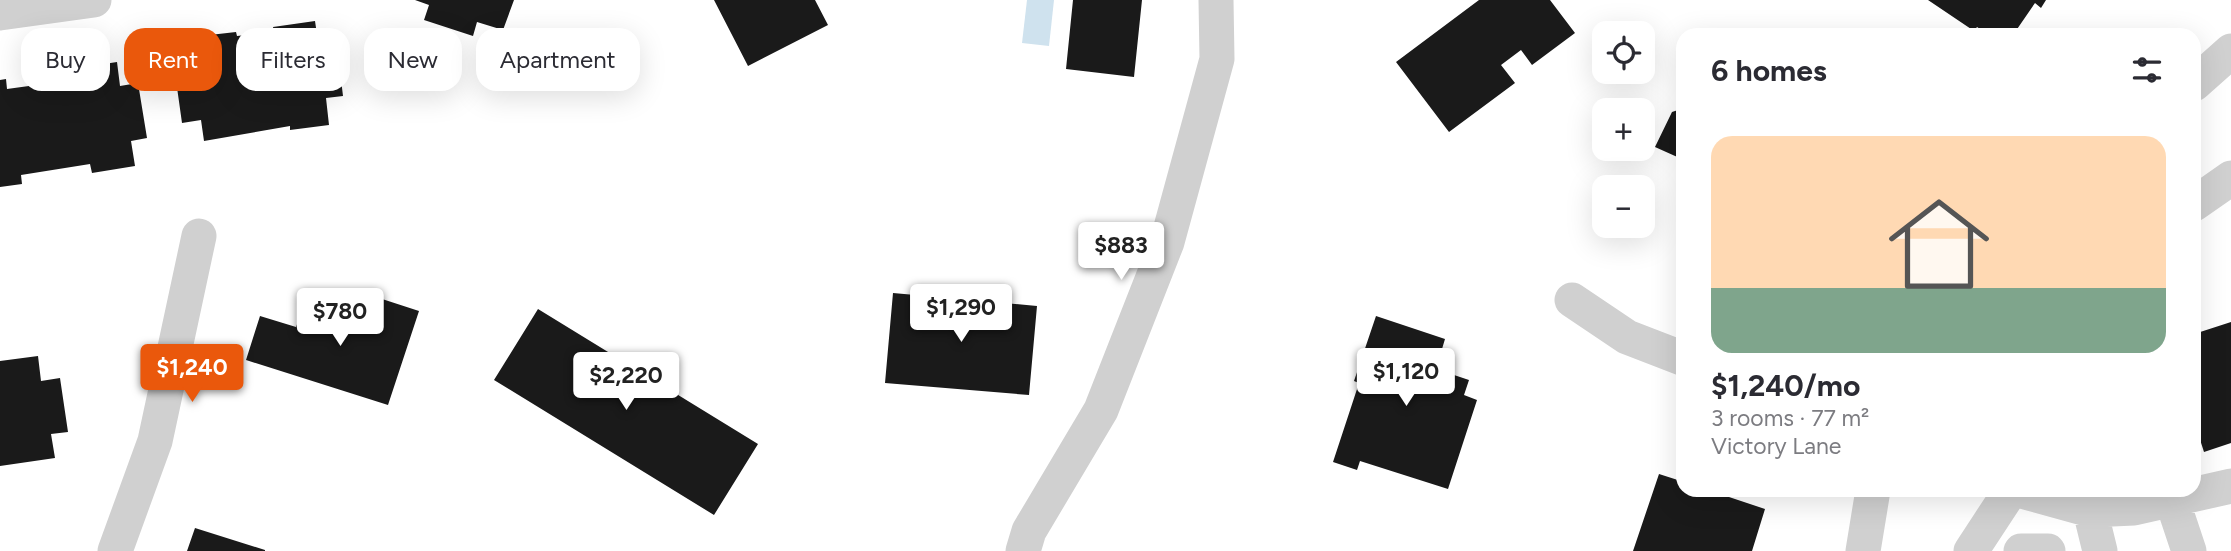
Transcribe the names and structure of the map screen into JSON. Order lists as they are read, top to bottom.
{
  "page": {
    "map_buttons": ["+", "−"],
    "chip": [
      "Buy",
      "Rent",
      "Filters",
      "New",
      "Apartment"
    ],
    "heading": "6 homes",
    "list": [
      {
        "name": "$1,240/mo",
        "note": "3 rooms · 77 m² · Victory Lane"
      }
    ],
    "price": [
      "$883",
      "$1,290",
      "$780",
      "$1,240",
      "$1,120",
      "$2,220"
    ]
  }
}
